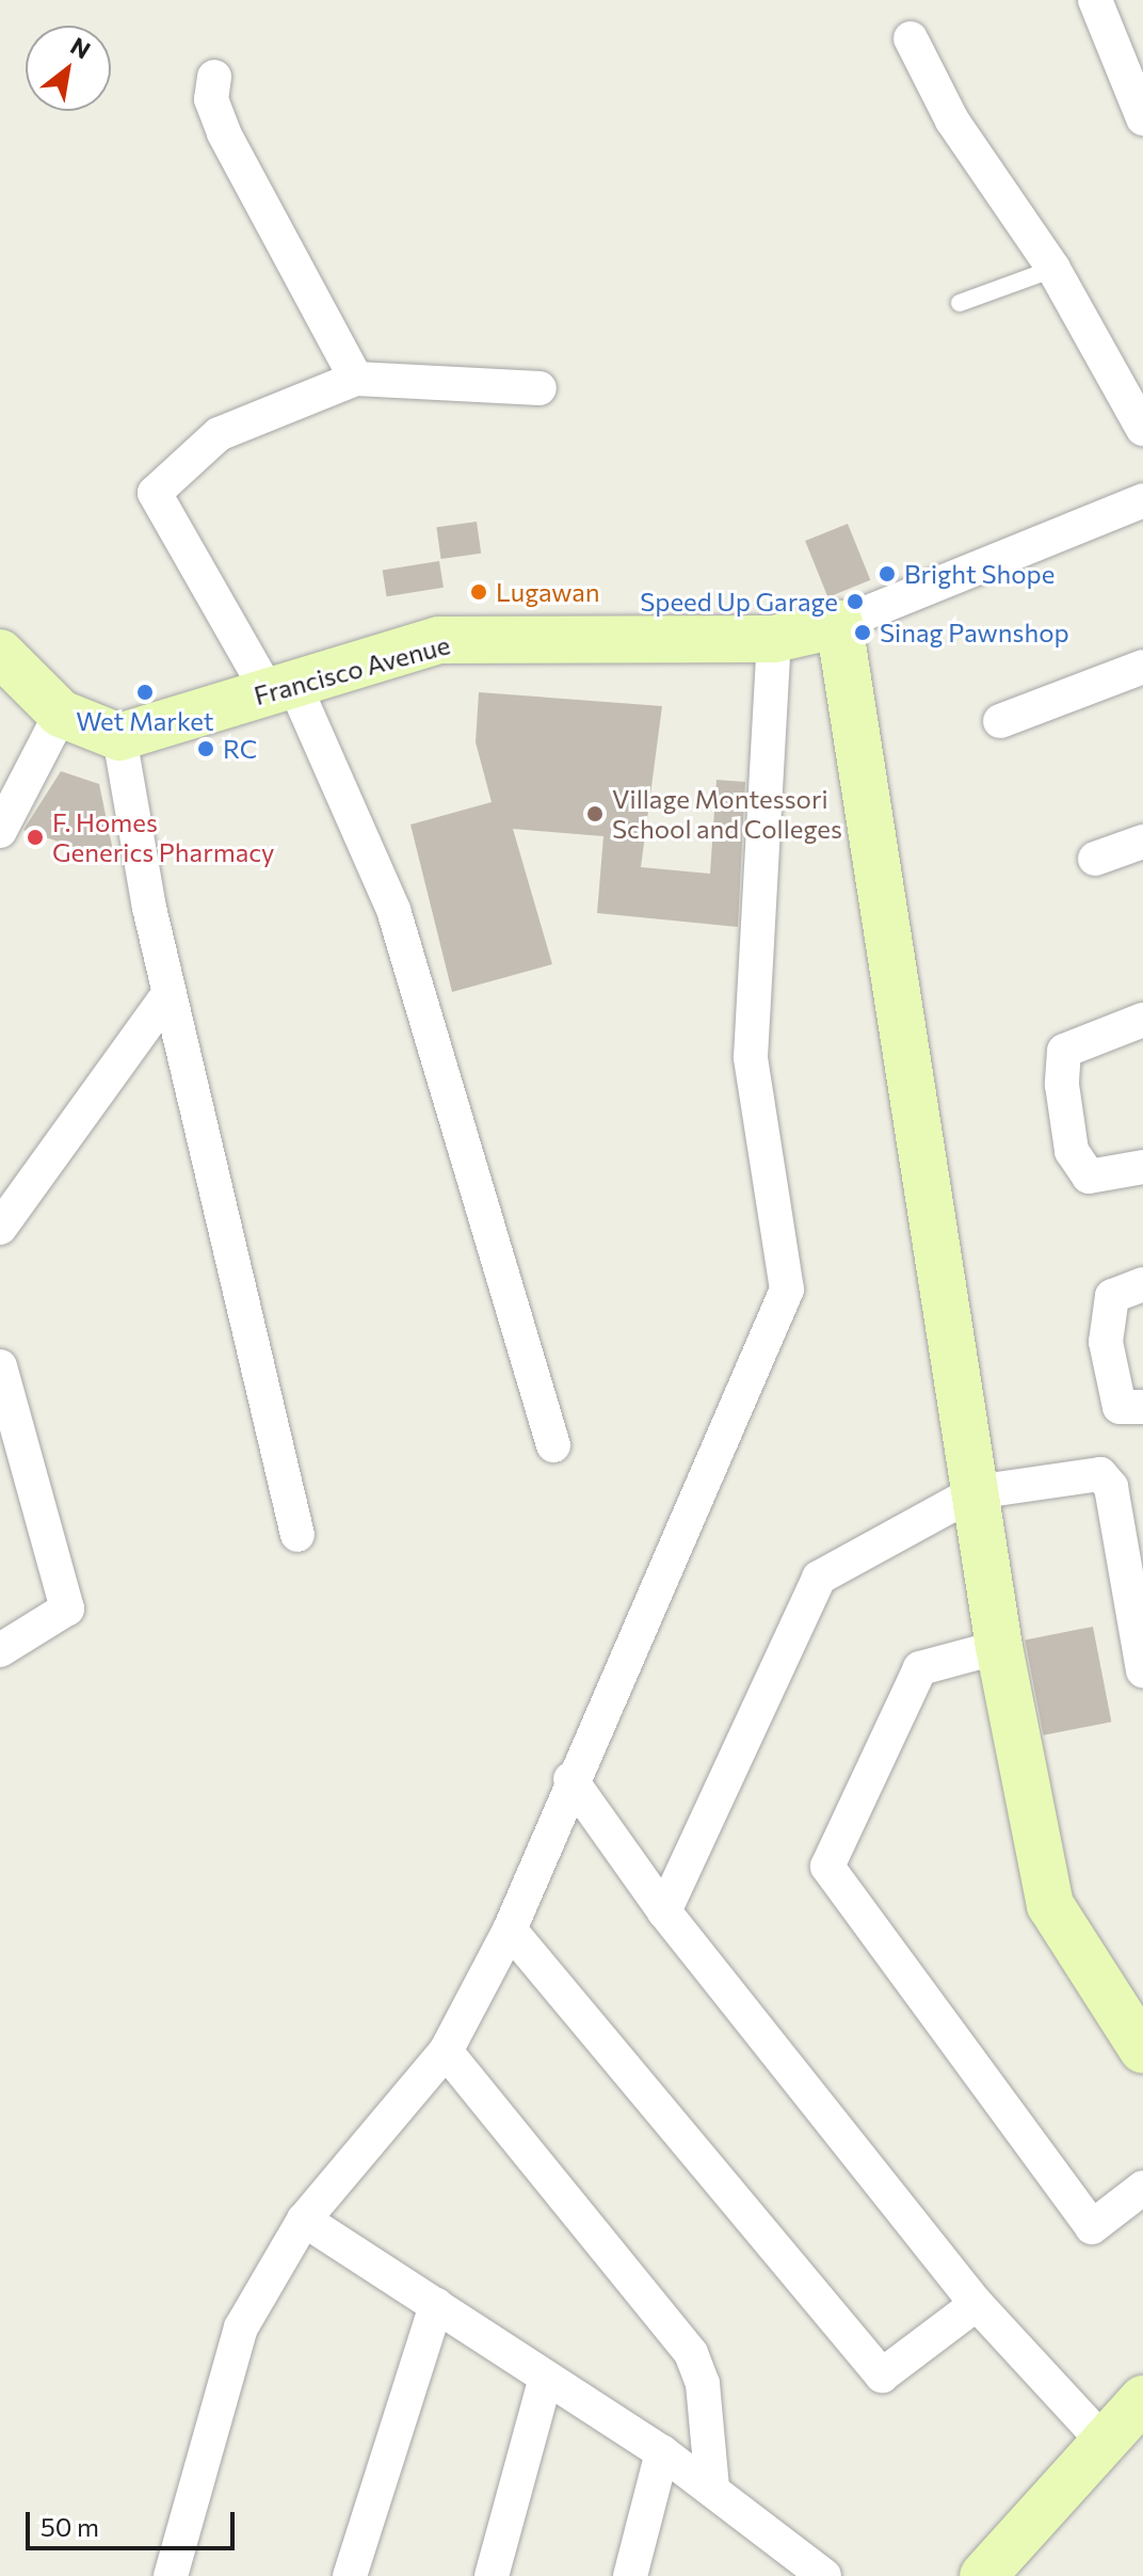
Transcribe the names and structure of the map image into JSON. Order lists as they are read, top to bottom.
{
  "streets": {
    "street": ["Francisco Avenue"]
  },
  "places": [
    "Bright Shope",
    "Lugawan",
    "Speed Up Garage",
    "Sinag Pawnshop",
    "Wet Market",
    "RC",
    "Village Montessori School and Colleges",
    "F. Homes Generics Pharmacy"
  ],
  "scale_bar": "50 m",
  "north": "top right"
}
